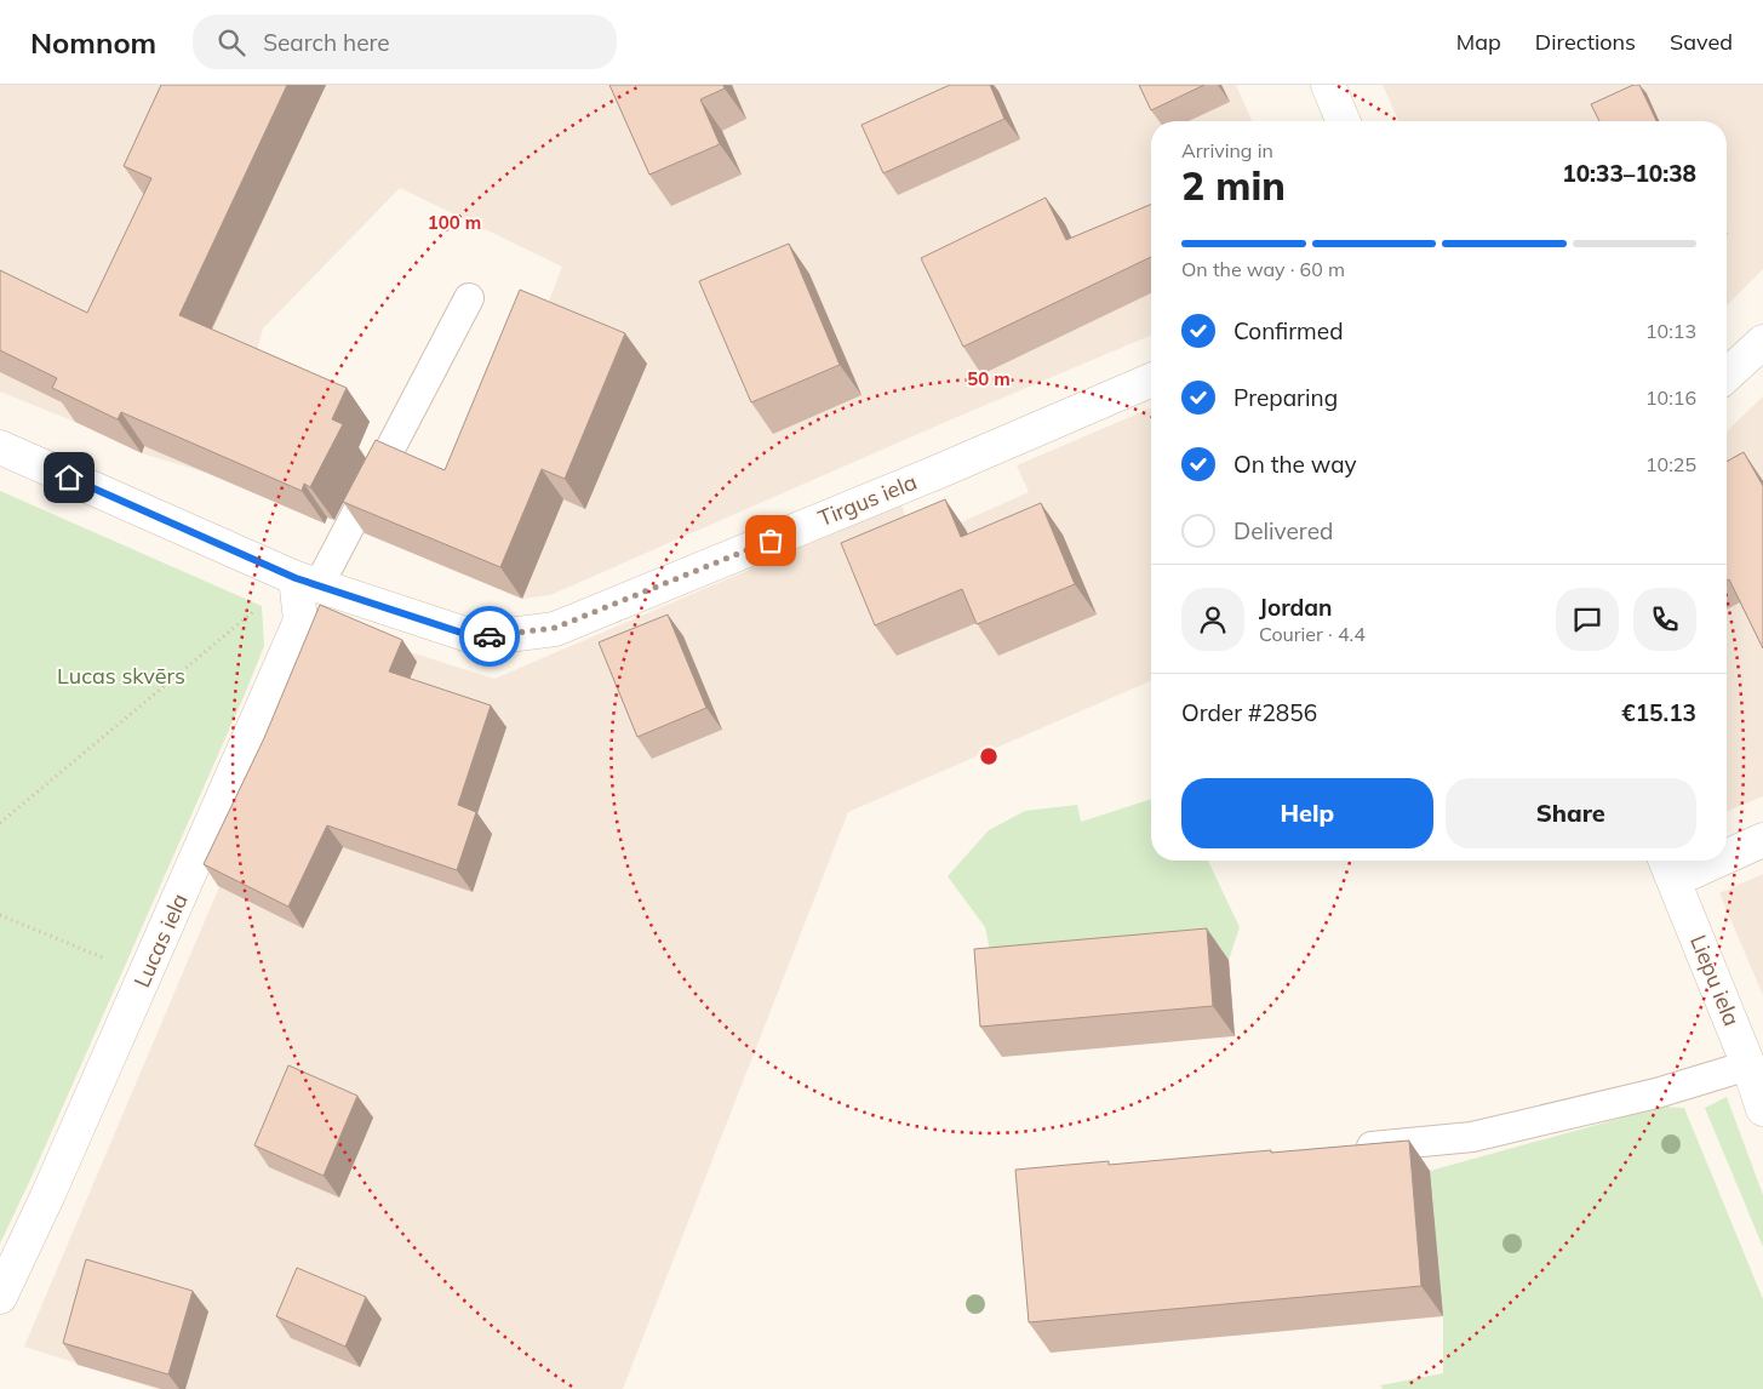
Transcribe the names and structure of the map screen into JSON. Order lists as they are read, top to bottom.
{
  "streets": {
    "street": ["Tirgus iela", "Lucas iela", "Liepu iela"]
  },
  "crossings": [
    ["Tirgus iela", "Lucas iela"]
  ],
  "parks": ["Lucas skvērs"],
  "page": {
    "header": "Nomnom",
    "search": "Search here",
    "nav": ["Map", "Directions", "Saved"],
    "heading": ["2 min", "Arriving in", "10:33–10:38"],
    "panel": [
      "Jordan",
      "Courier · 4.4",
      "Order #2856",
      "€15.13"
    ],
    "bar": "On the way · 60 m",
    "list": [
      ["Confirmed", "10:13"],
      ["Preparing", "10:16"],
      ["On the way", "10:25"],
      "Delivered"
    ],
    "buttons": ["Help", "Share"]
  },
  "rings": ["100 m", "50 m"]
}
